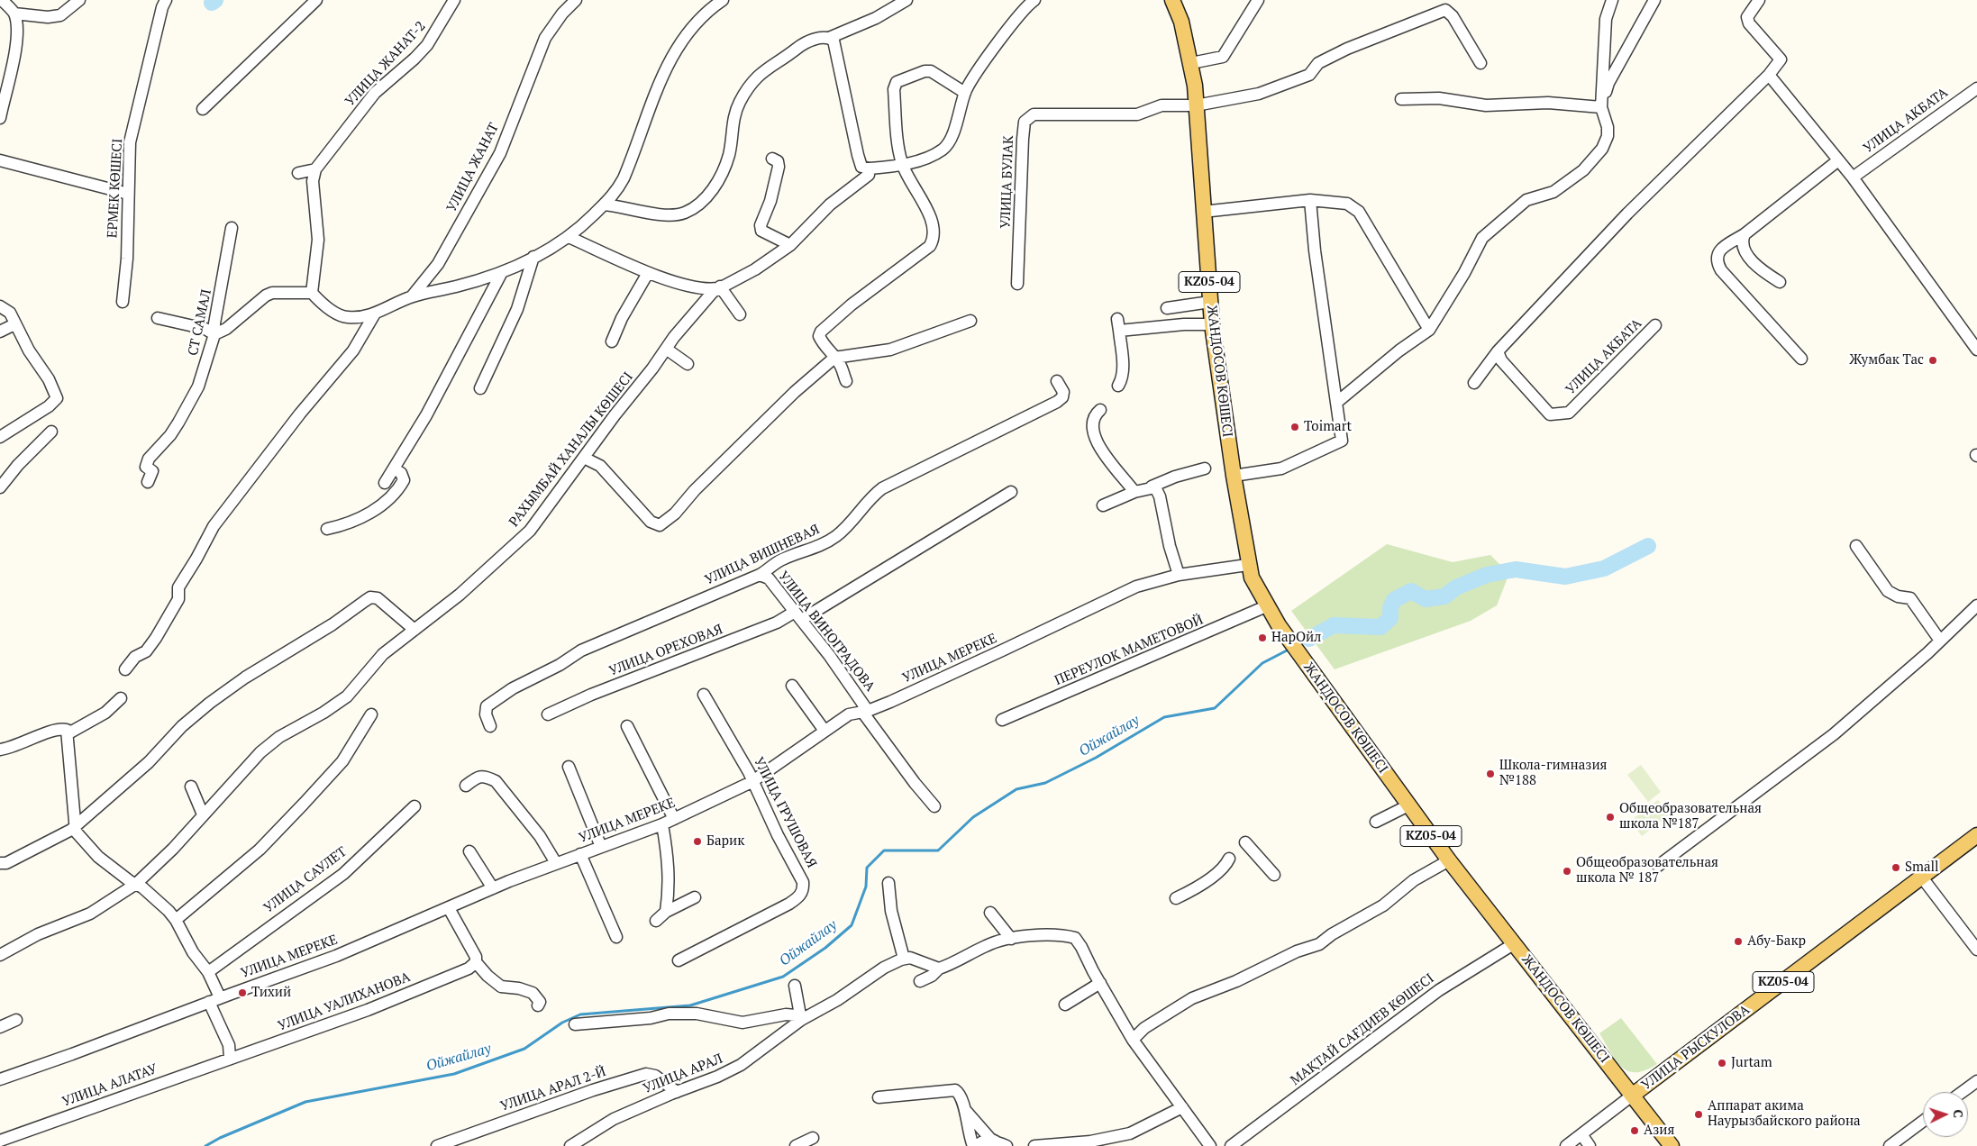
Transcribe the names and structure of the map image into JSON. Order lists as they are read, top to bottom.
{
  "streets": {
    "main road": ["KZ05-04", "ЖАНДОСОВ КӨШЕСІ", "УЛИЦА РЫСКУЛОВА"],
    "street": [
      "УЛИЦА ЖАНАТ-2",
      "УЛИЦА АКБАТА",
      "УЛИЦА ЖАНАТ",
      "УЛИЦА БУЛАК",
      "ЕРМЕК КӨШЕСІ",
      "СТ САМАЛ",
      "РАХЫМБАЙ ХАНАЛЫ КӨШЕСІ",
      "УЛИЦА ВИШНЕВАЯ",
      "УЛИЦА ВИНОГРАДОВА",
      "УЛИЦА ОРЕХОВАЯ",
      "ПЕРЕУЛОК МАМЕТОВОЙ",
      "УЛИЦА МЕРЕКЕ",
      "УЛИЦА ГРУШОВАЯ",
      "УЛИЦА САУЛЕТ",
      "УЛИЦА УАЛИХАНОВА",
      "МАҚТАЙ САҒДИЕВ КӨШЕСІ",
      "УЛИЦА АРАЛ",
      "УЛИЦА АЛАТАУ",
      "УЛИЦА АРАЛ 2-Й"
    ]
  },
  "crossings": [
    ["УЛИЦА БУЛАК", "ЖАНДОСОВ КӨШЕСІ"],
    ["KZ05-04", "ЖАНДОСОВ КӨШЕСІ"],
    ["KZ05-04", "УЛИЦА РЫСКУЛОВА"],
    ["ЖАНДОСОВ КӨШЕСІ", "ПЕРЕУЛОК МАМЕТОВОЙ"],
    ["ЖАНДОСОВ КӨШЕСІ", "УЛИЦА МЕРЕКЕ"],
    ["ЖАНДОСОВ КӨШЕСІ", "МАҚТАЙ САҒДИЕВ КӨШЕСІ"],
    ["ЖАНДОСОВ КӨШЕСІ", "УЛИЦА РЫСКУЛОВА"],
    ["УЛИЦА ВИШНЕВАЯ", "УЛИЦА ВИНОГРАДОВА"],
    ["УЛИЦА ВИНОГРАДОВА", "УЛИЦА ОРЕХОВАЯ"],
    ["УЛИЦА ВИНОГРАДОВА", "УЛИЦА МЕРЕКЕ"],
    ["УЛИЦА МЕРЕКЕ", "УЛИЦА ГРУШОВАЯ"],
    ["УЛИЦА УАЛИХАНОВА", "УЛИЦА АЛАТАУ"],
    ["УЛИЦА АРАЛ", "УЛИЦА АРАЛ 2-Й"]
  ],
  "water": ["Ойжайлау"],
  "places": [
    "Жумбак Тас",
    "Toimart",
    "НарОйл",
    "Школа-гимназия №188",
    "Общеобразовательная школа №187",
    "Барик",
    "Small",
    "Общеобразовательная школа № 187",
    "Абу-Бакр",
    "Тихий",
    "Jurtam",
    "Аппарат акима Наурызбайского района",
    "Азия"
  ],
  "north": "right"
}
